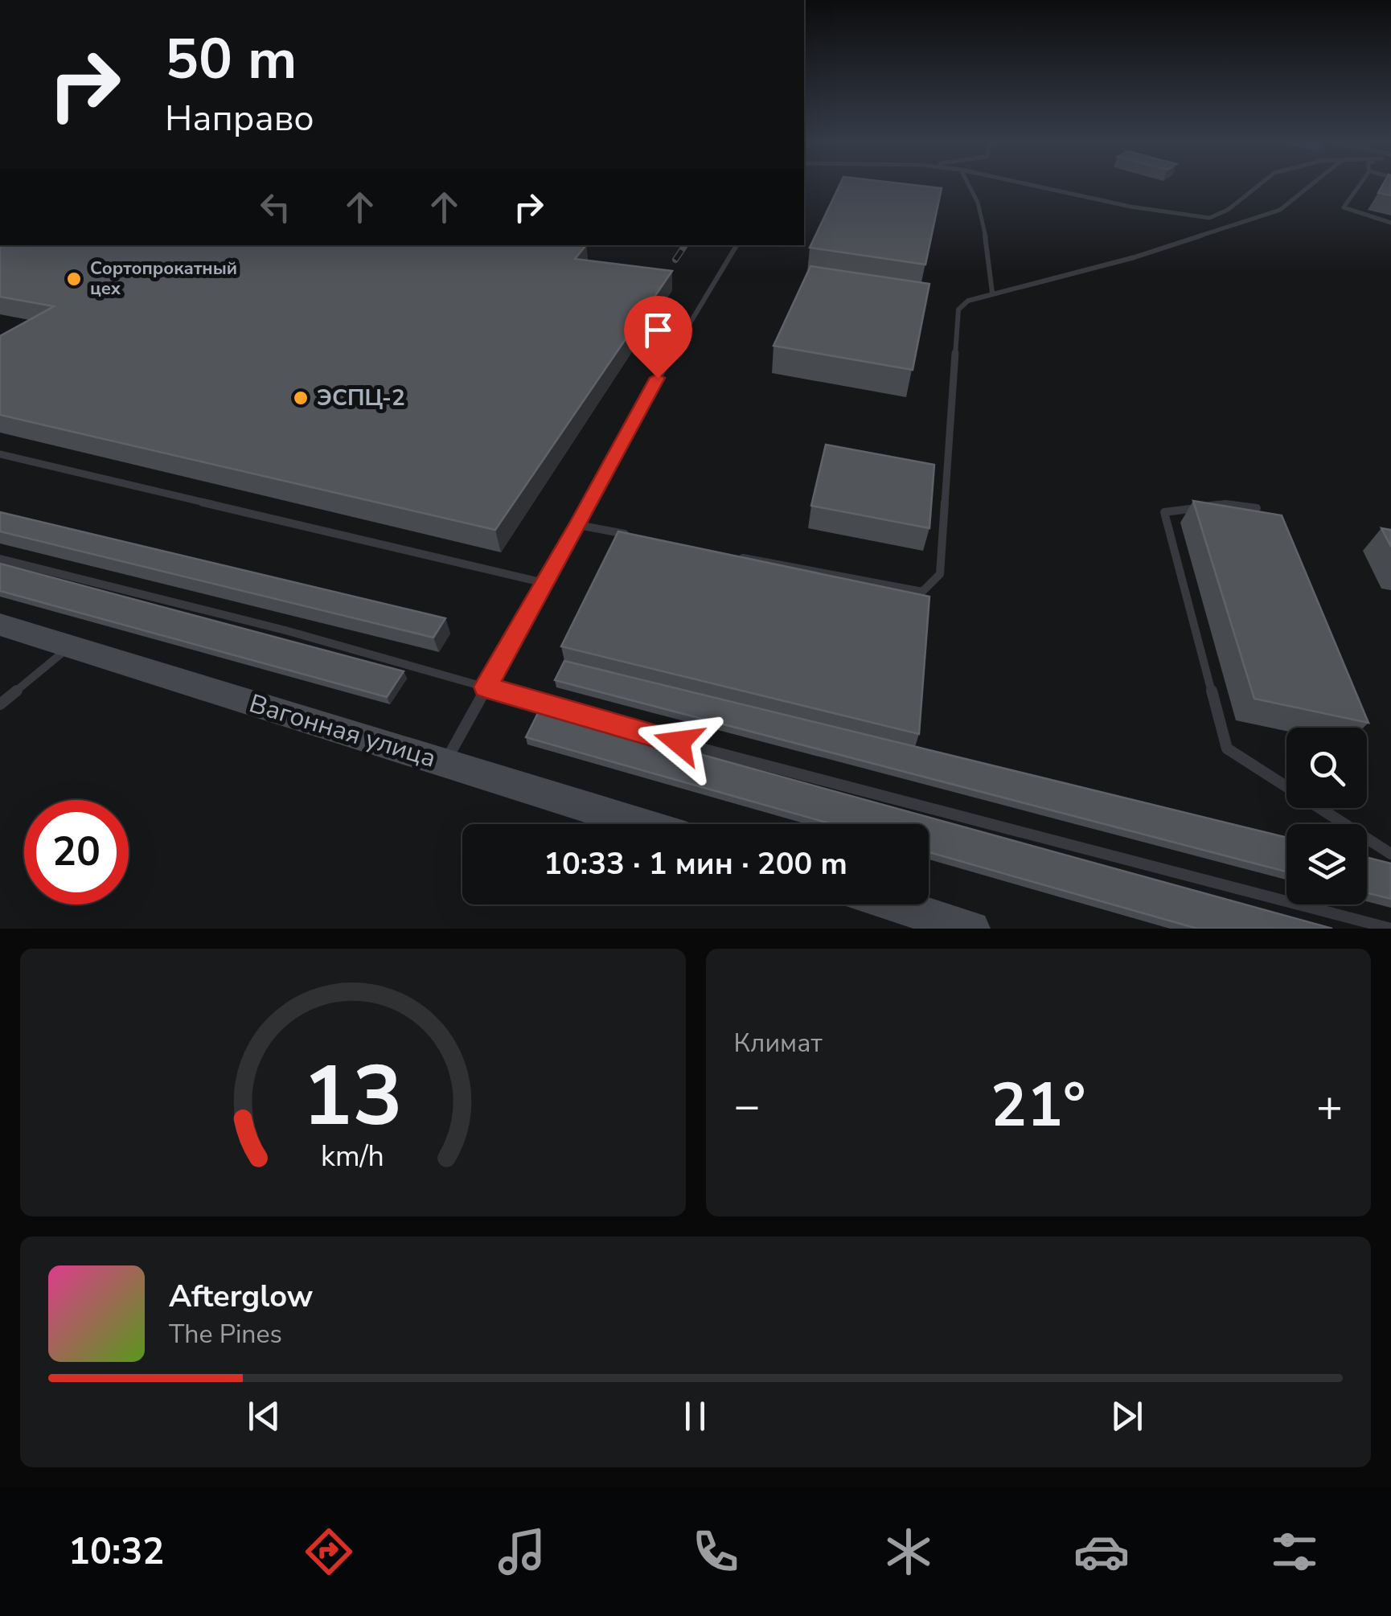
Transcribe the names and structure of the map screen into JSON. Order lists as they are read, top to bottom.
{
  "streets": {
    "street": ["Вагонная улица"]
  },
  "places": ["Сортопрокатный цех", "ЭСПЦ-2"],
  "page": {
    "turn": ["50 m", "Направо"],
    "limit": "20",
    "trip": "10:33 · 1 мин · 200 m",
    "tile": "Климат",
    "heat": ["−", "21°", "+"],
    "song": ["Afterglow", "The Pines"],
    "tabs": "10:32",
    "gauge": ["13", "km/h"]
  }
}
